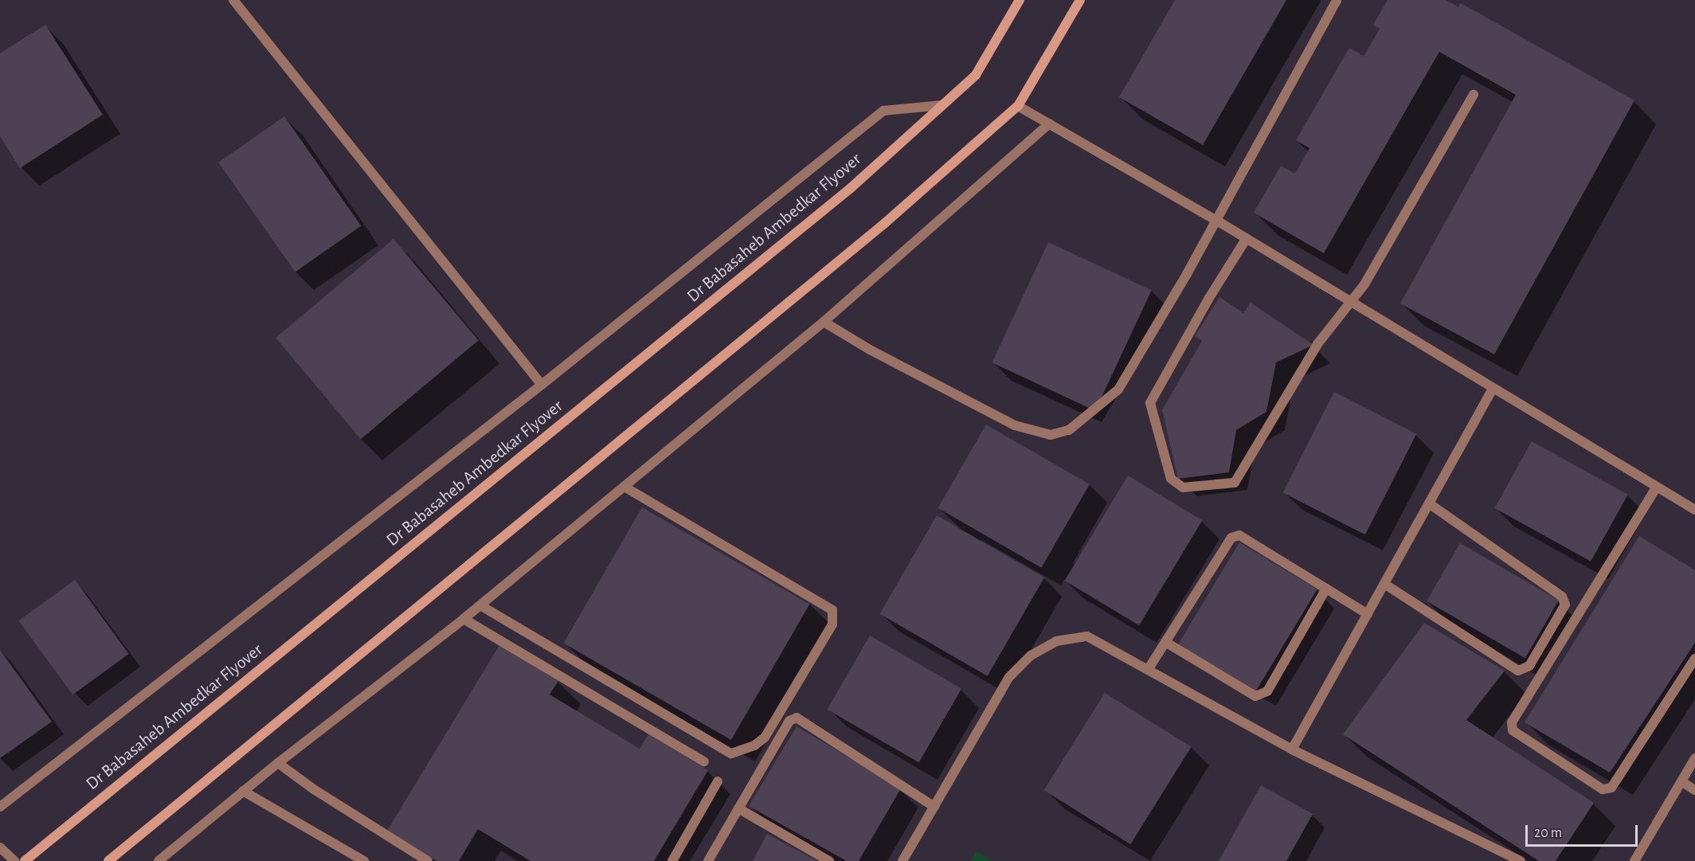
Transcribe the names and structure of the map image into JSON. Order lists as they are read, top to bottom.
{
  "streets": {
    "main road": ["Dr Babasaheb Ambedkar Flyover"]
  },
  "scale_bar": "20 m"
}
